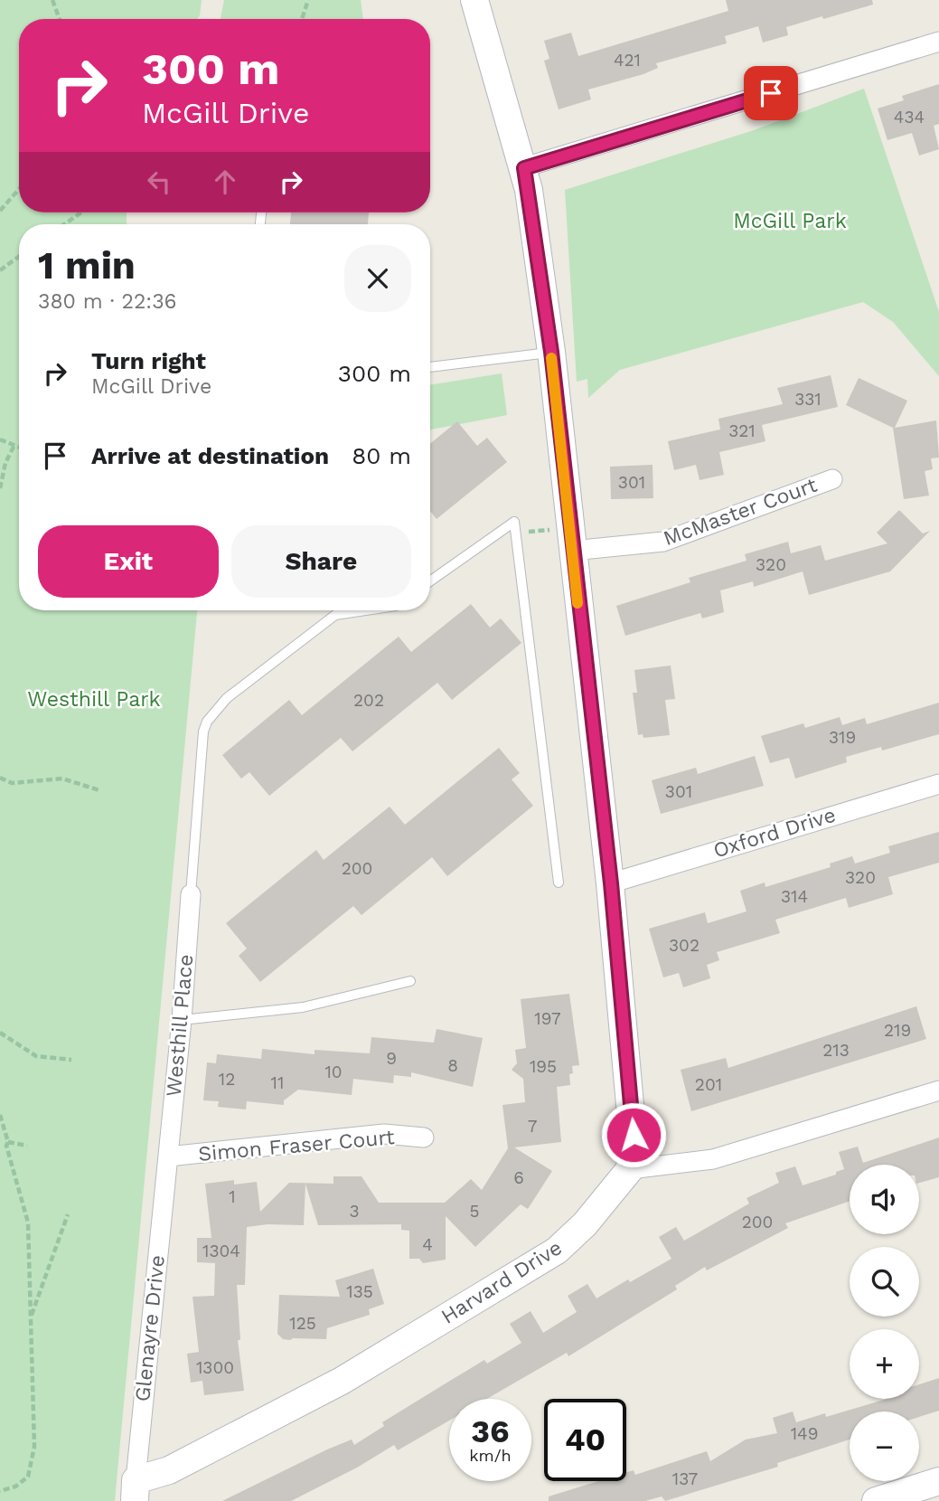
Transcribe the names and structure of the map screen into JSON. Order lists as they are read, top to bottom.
{
  "streets": {
    "street": [
      "McMaster Court",
      "Oxford Drive",
      "Westhill Place",
      "Simon Fraser Court",
      "Harvard Drive",
      "Glenayre Drive"
    ]
  },
  "crossings": [
    ["Westhill Place", "Simon Fraser Court"],
    ["Westhill Place", "Glenayre Drive"],
    ["Simon Fraser Court", "Glenayre Drive"],
    ["Harvard Drive", "Glenayre Drive"]
  ],
  "parks": ["McGill Park", "Westhill Park"],
  "house_numbers": [
    "421",
    "434",
    "331",
    "321",
    "301",
    "320",
    "202",
    "319",
    "301",
    "200",
    "320",
    "314",
    "302",
    "197",
    "219",
    "213",
    "9",
    "8",
    "195",
    "10",
    "12",
    "11",
    "201",
    "7",
    "6",
    "1",
    "3",
    "5",
    "200",
    "4",
    "1304",
    "135",
    "125",
    "1300",
    "149",
    "137"
  ],
  "page": {
    "turn": ["300 m", "McGill Drive"],
    "heading": ["1 min", "380 m · 22:36"],
    "list": [
      {
        "name": "Turn right",
        "note": "McGill Drive",
        "value": "300 m"
      },
      {
        "name": "Arrive at destination",
        "value": "80 m"
      }
    ],
    "buttons": ["Exit", "Share"],
    "map_buttons": ["+", "−"],
    "speed": "36 km/h",
    "limit": "40"
  }
}
